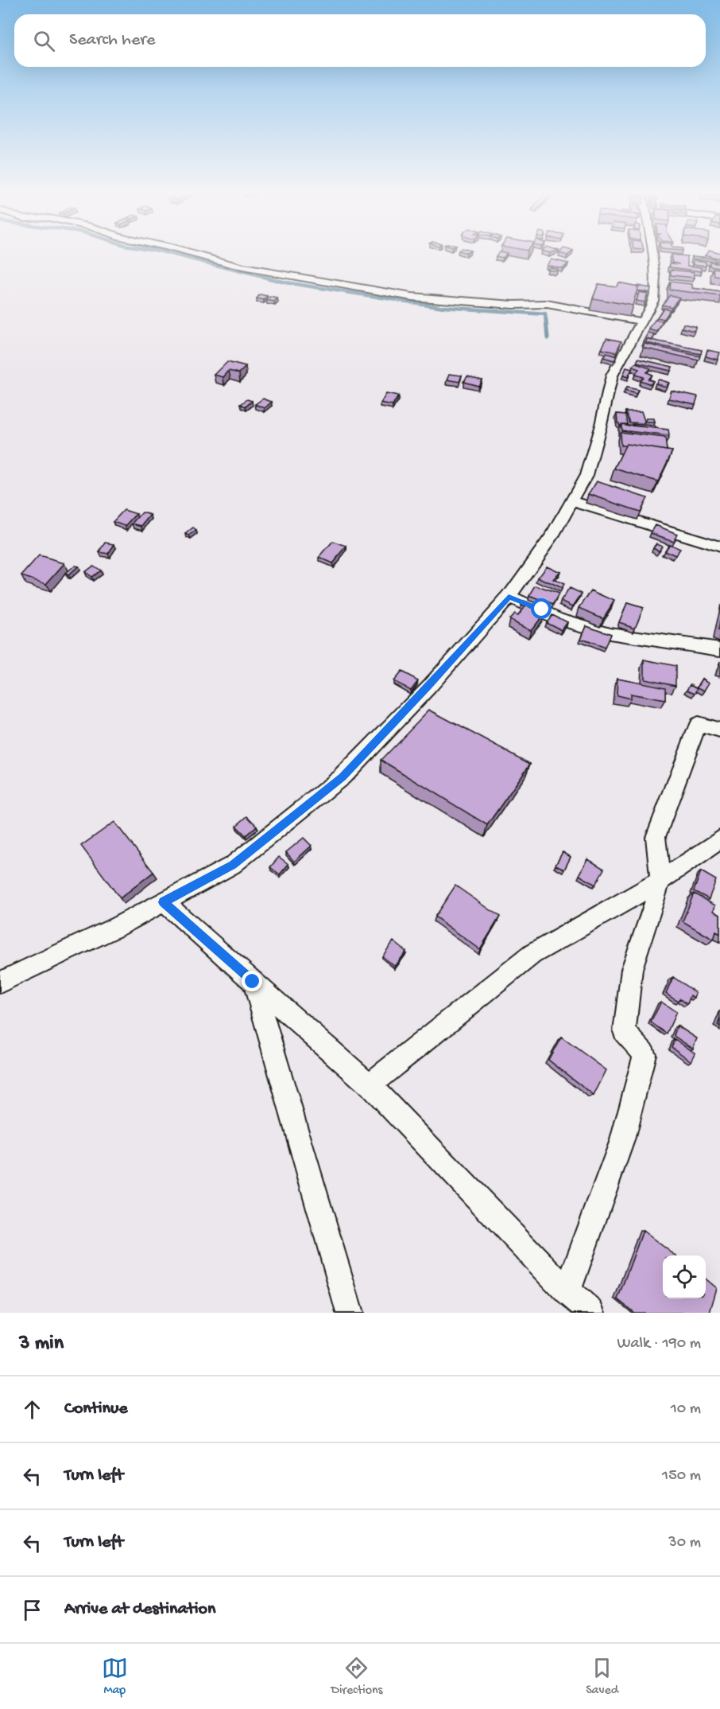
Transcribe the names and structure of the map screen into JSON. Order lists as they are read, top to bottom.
{
  "page": {
    "search": "Search here",
    "heading": ["3 min", "Walk · 190 m"],
    "list": [
      ["Continue", "10 m"],
      ["Turn left", "150 m"],
      ["Turn left", "30 m"],
      "Arrive at destination"
    ],
    "nav": ["Map", "Directions", "Saved"]
  }
}
